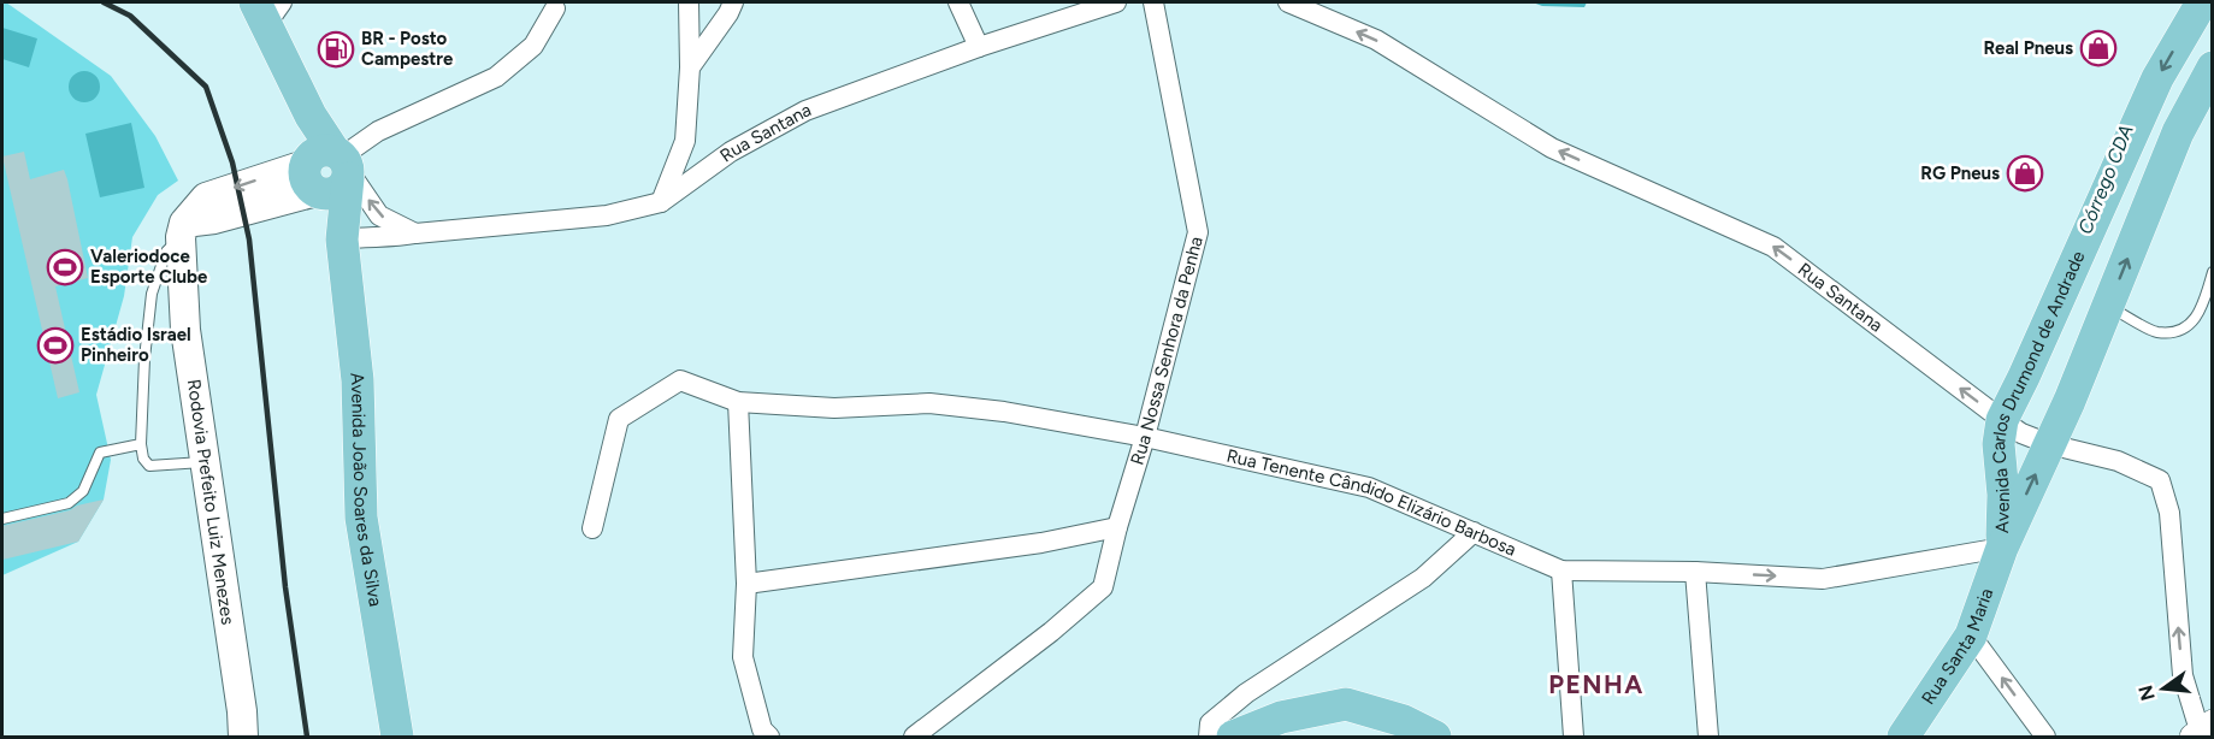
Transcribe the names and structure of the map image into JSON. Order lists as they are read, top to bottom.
{
  "streets": {
    "main road": [
      "Avenida Carlos Drumond de Andrade",
      "Avenida João Soares da Silva",
      "Rodovia Prefeito Luiz Menezes",
      "Rua Santa Maria"
    ],
    "street": ["Rua Santana", "Rua Nossa Senhora da Penha", "Rua Tenente Cândido Elizário Barbosa"]
  },
  "crossings": [
    ["Rua Santana", "Avenida Carlos Drumond de Andrade"],
    ["Rua Santana", "Avenida João Soares da Silva"],
    ["Rua Nossa Senhora da Penha", "Rua Tenente Cândido Elizário Barbosa"],
    ["Avenida Carlos Drumond de Andrade", "Rua Tenente Cândido Elizário Barbosa"],
    ["Avenida Carlos Drumond de Andrade", "Rua Santa Maria"],
    ["Rua Tenente Cândido Elizário Barbosa", "Rua Santa Maria"]
  ],
  "one_way": ["Rua Santana"],
  "districts": ["PENHA"],
  "water": ["Córrego CDA"],
  "places": {
    "shop": ["Real Pneus", "RG Pneus"],
    "fuel station": ["BR - Posto Campestre"],
    "sports": ["Valeriodoce Esporte Clube", "Estádio Israel Pinheiro"]
  },
  "north": "left"
}
